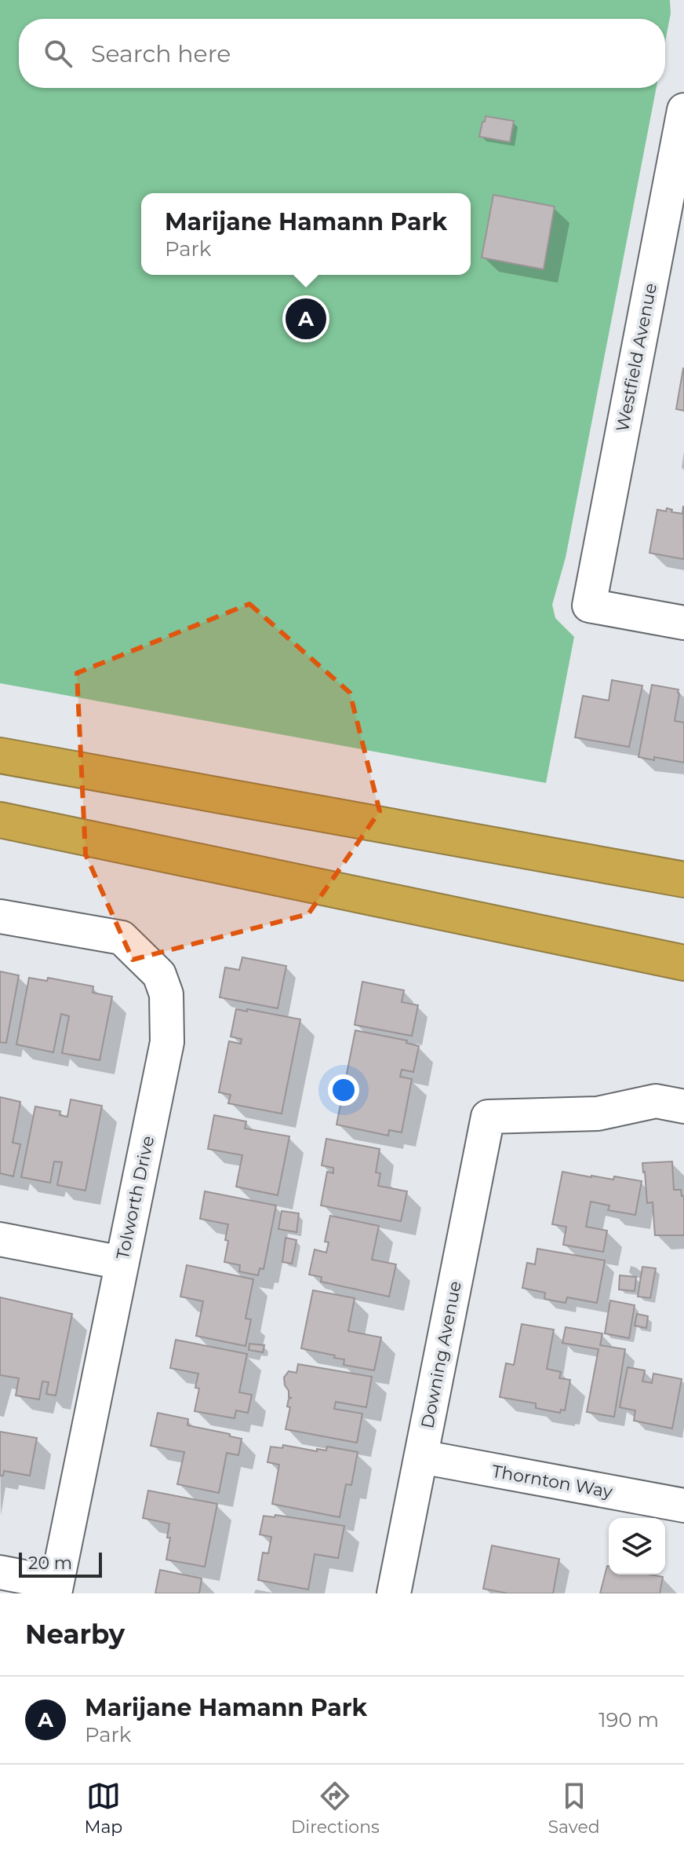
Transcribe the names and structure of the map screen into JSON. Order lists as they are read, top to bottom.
{
  "streets": {
    "street": [
      "Westfield Avenue",
      "Tolworth Drive",
      "Downing Avenue",
      "Thornton Way"
    ]
  },
  "crossings": [
    ["Downing Avenue", "Thornton Way"]
  ],
  "scale_bar": "20 m",
  "page": {
    "search": "Search here",
    "popup": ["Marijane Hamann Park", "Park"],
    "pins": "A",
    "scale": "20 m",
    "heading": "Nearby",
    "list": [
      {
        "mark": "A",
        "name": "Marijane Hamann Park",
        "note": "Park",
        "value": "190 m"
      }
    ],
    "nav": ["Map", "Directions", "Saved"]
  }
}
